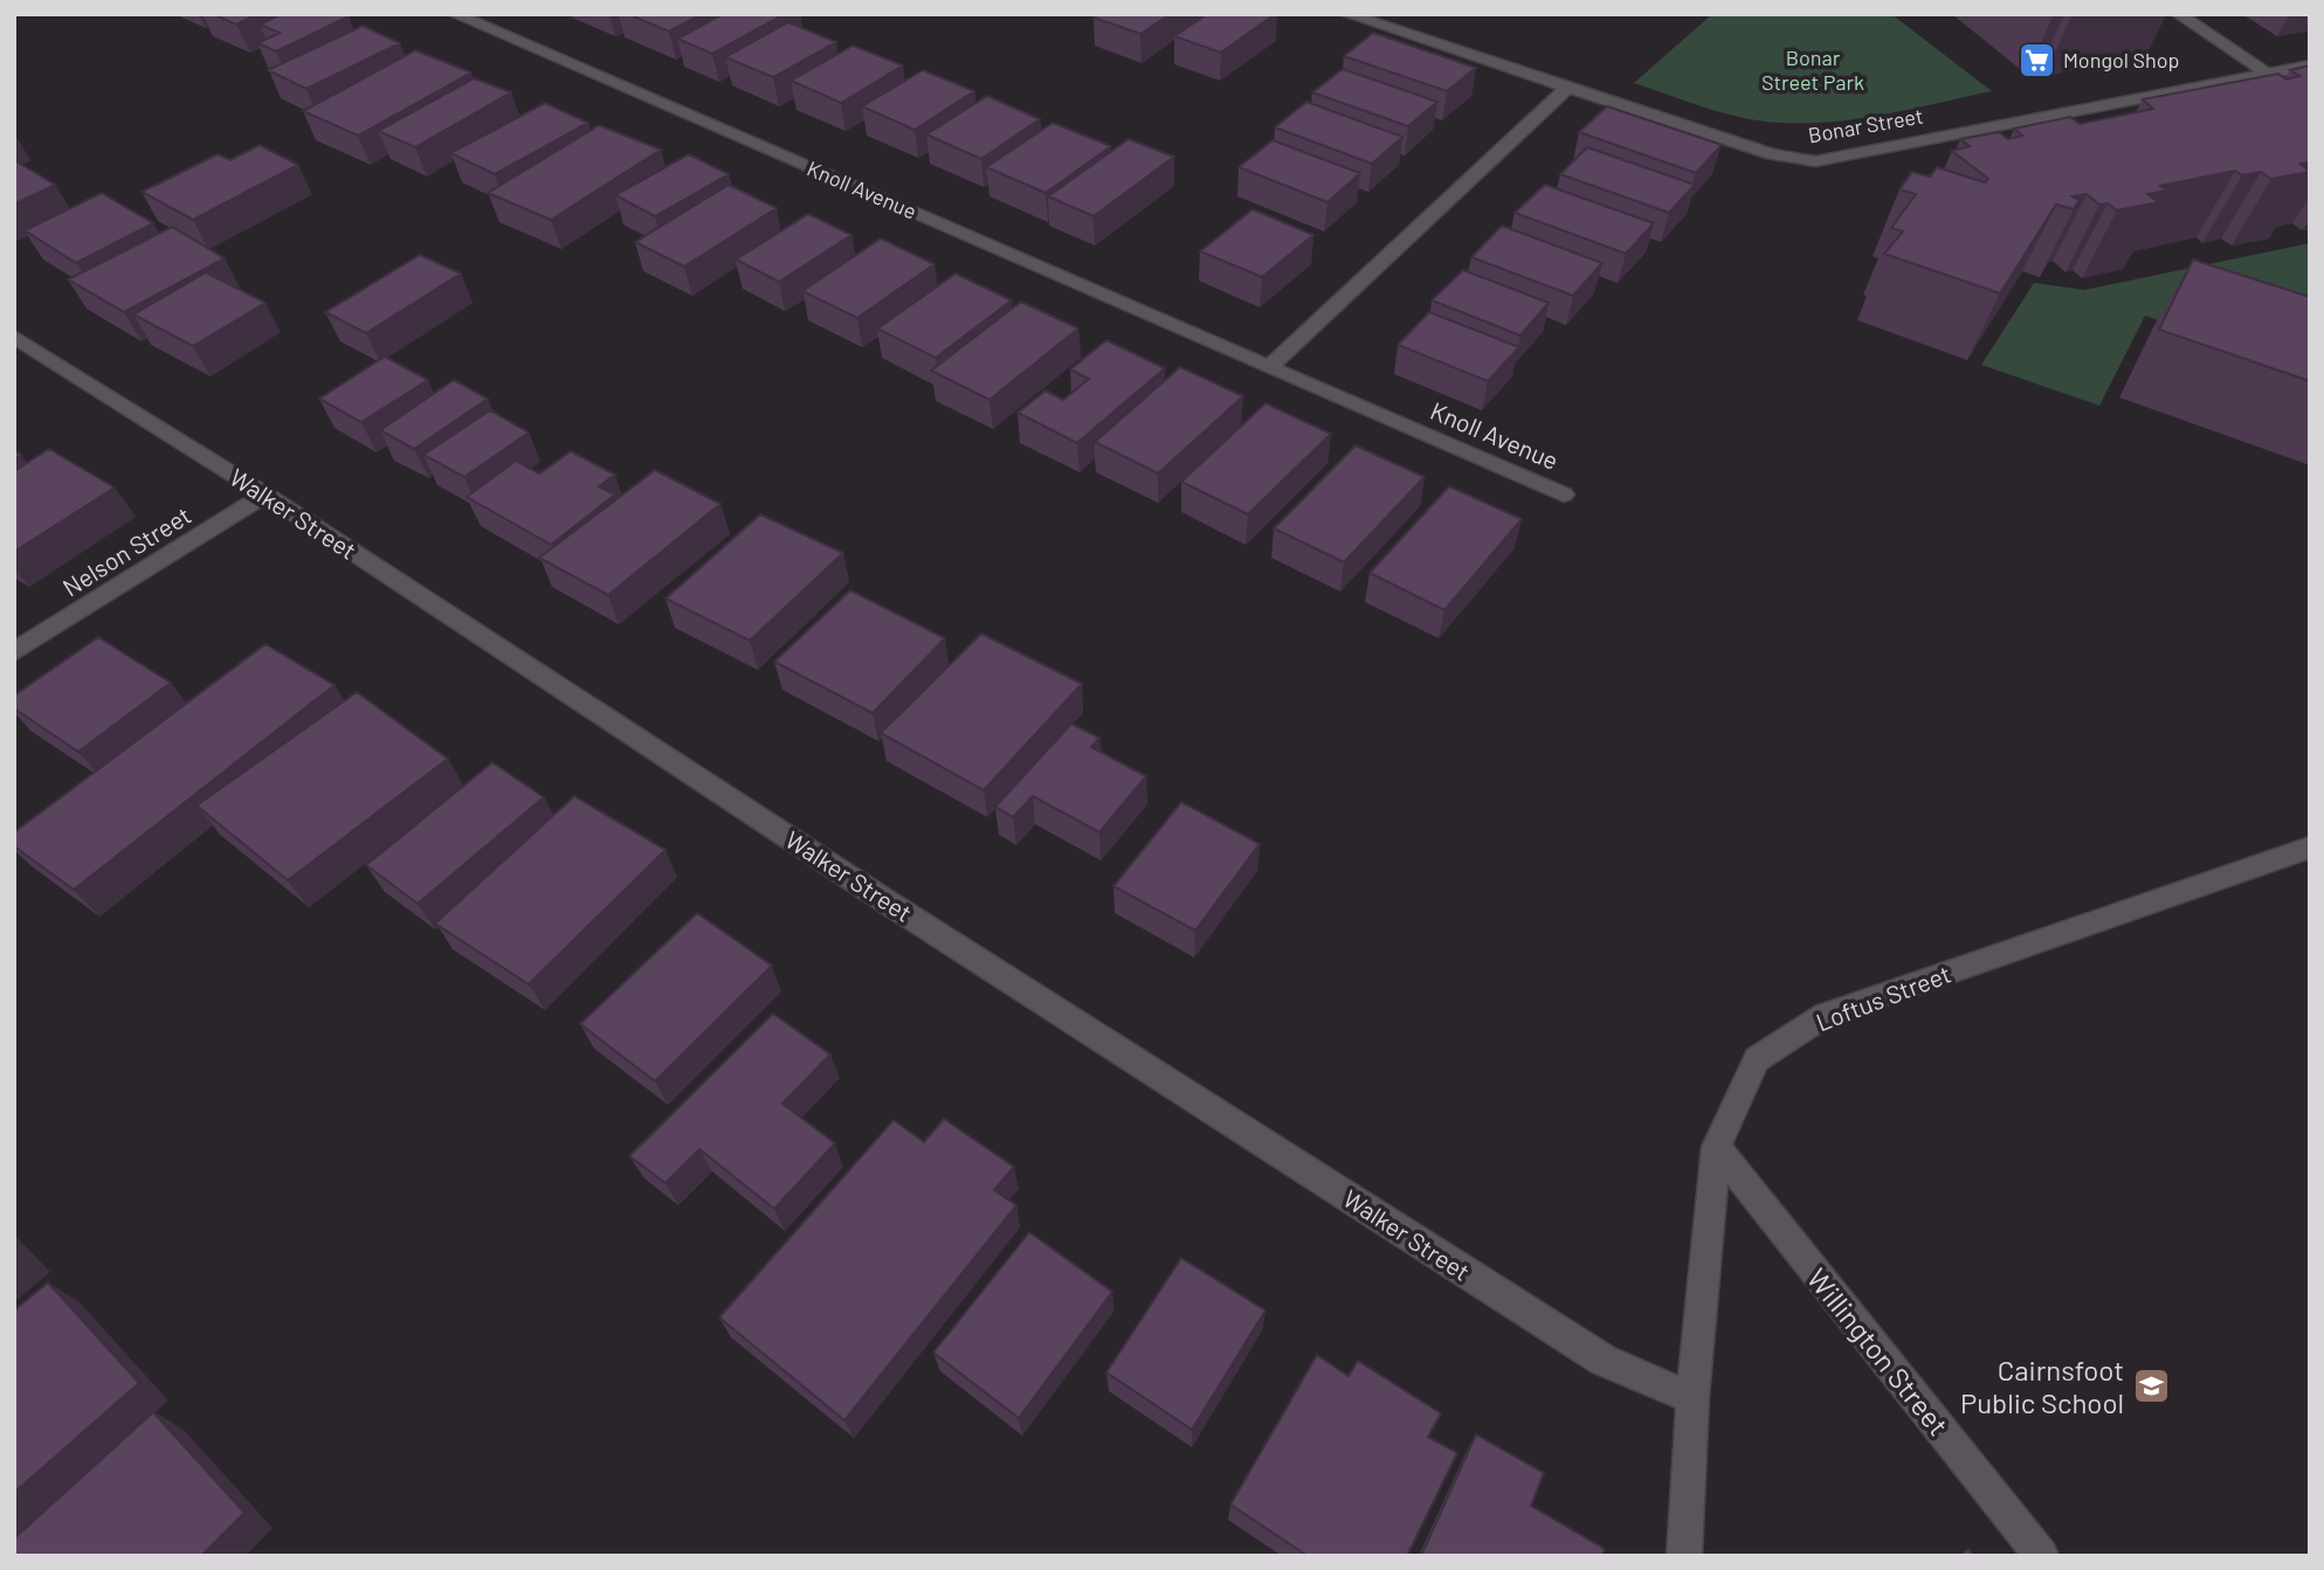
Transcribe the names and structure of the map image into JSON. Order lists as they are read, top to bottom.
{
  "streets": {
    "street": [
      "Bonar Street",
      "Knoll Avenue",
      "Walker Street",
      "Nelson Street",
      "Loftus Street",
      "Willington Street"
    ]
  },
  "crossings": [
    ["Walker Street", "Nelson Street"],
    ["Walker Street", "Loftus Street"],
    ["Loftus Street", "Willington Street"]
  ],
  "parks": ["Bonar Street Park"],
  "places": {
    "supermarket": ["Mongol Shop"],
    "school or university": ["Cairnsfoot Public School"]
  }
}
